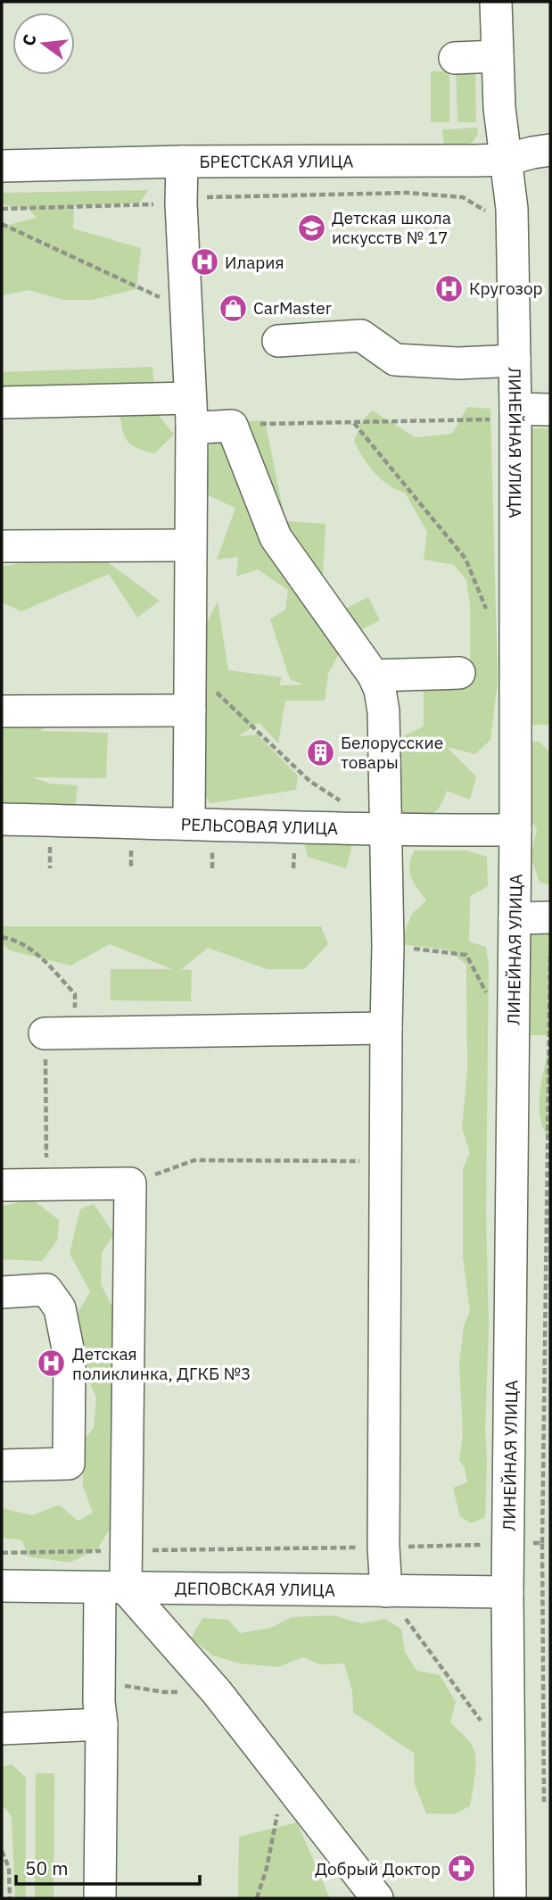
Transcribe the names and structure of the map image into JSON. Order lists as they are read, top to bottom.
{
  "streets": {
    "street": [
      "БРЕСТСКАЯ УЛИЦА",
      "ЛИНЕЙНАЯ УЛИЦА",
      "РЕЛЬСОВАЯ УЛИЦА",
      "ДЕПОВСКАЯ УЛИЦА"
    ]
  },
  "crossings": [
    ["БРЕСТСКАЯ УЛИЦА", "ЛИНЕЙНАЯ УЛИЦА"],
    ["ЛИНЕЙНАЯ УЛИЦА", "РЕЛЬСОВАЯ УЛИЦА"],
    ["ЛИНЕЙНАЯ УЛИЦА", "ДЕПОВСКАЯ УЛИЦА"]
  ],
  "places": {
    "school or university": ["Детская школа искусств № 17"],
    "hospital": ["Илария", "Кругозор", "Детская поликлинка, ДГКБ №3"],
    "shop": ["CarMaster"],
    "building": ["Белорусские товары"],
    "pharmacy": ["Добрый Доктор"]
  },
  "scale_bar": "50 m",
  "north": "left"
}
